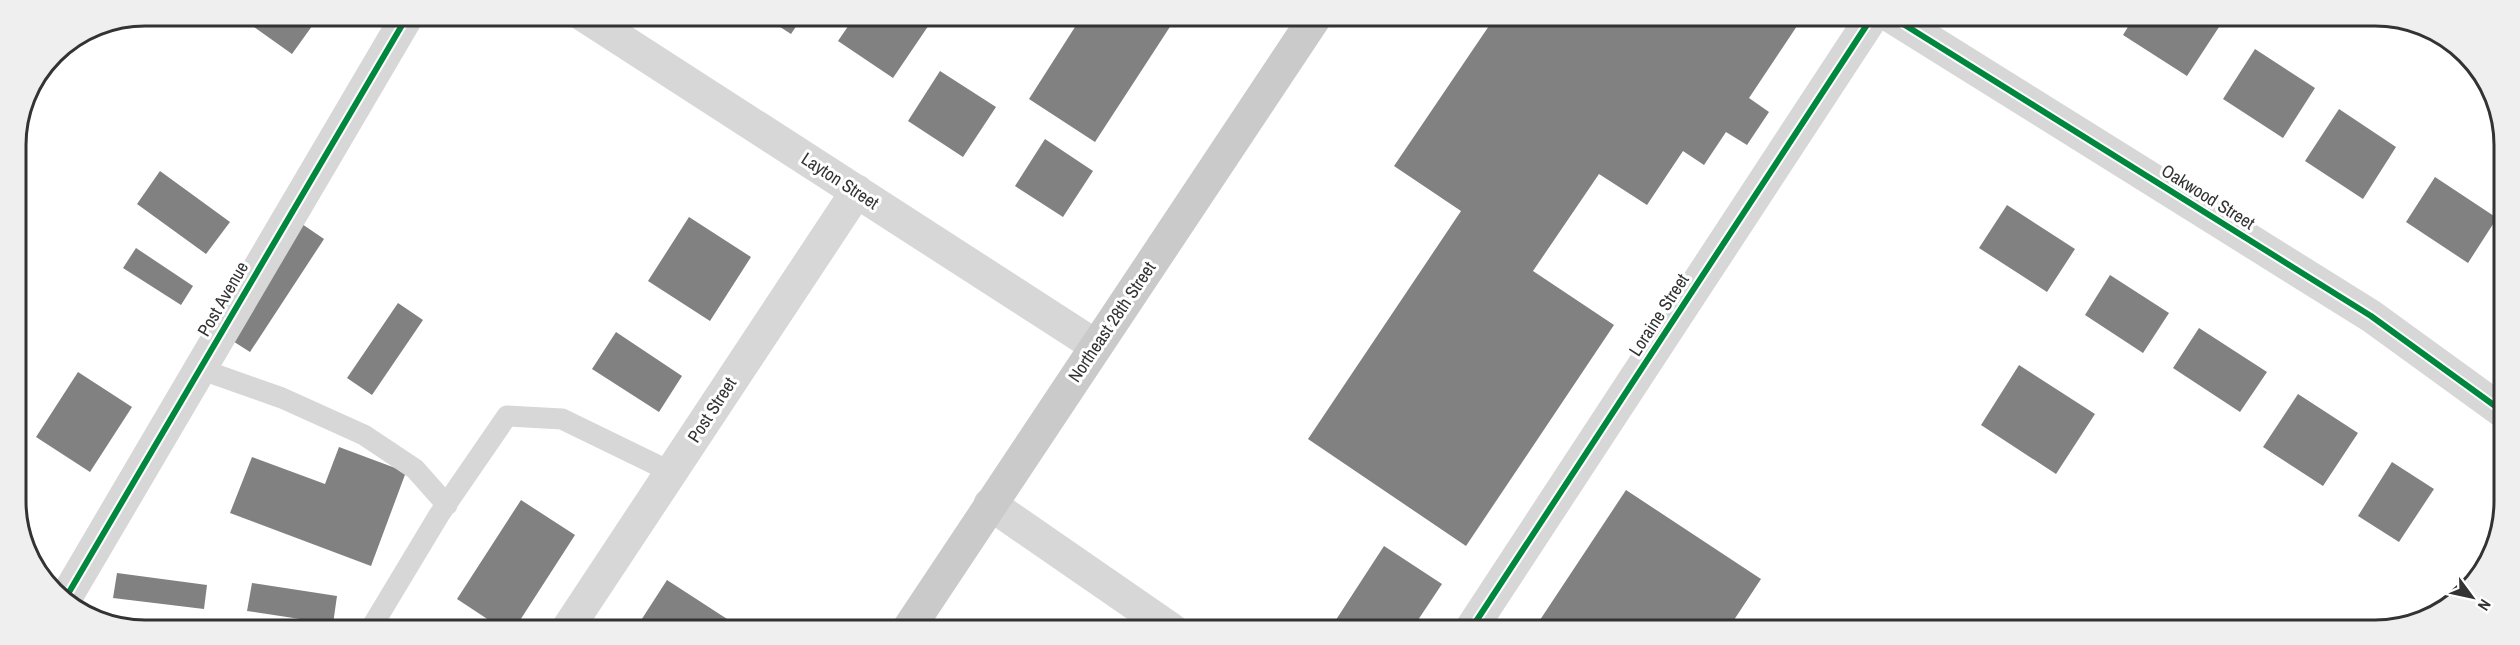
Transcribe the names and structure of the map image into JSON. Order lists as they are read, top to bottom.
{
  "streets": {
    "main road": ["Northeast 28th Street"],
    "street": [
      "Layton Street",
      "Oakwood Street",
      "Post Avenue",
      "Loraine Street",
      "Post Street"
    ]
  },
  "crossings": [
    ["Layton Street", "Northeast 28th Street"],
    ["Layton Street", "Post Street"]
  ],
  "north": "bottom right"
}
